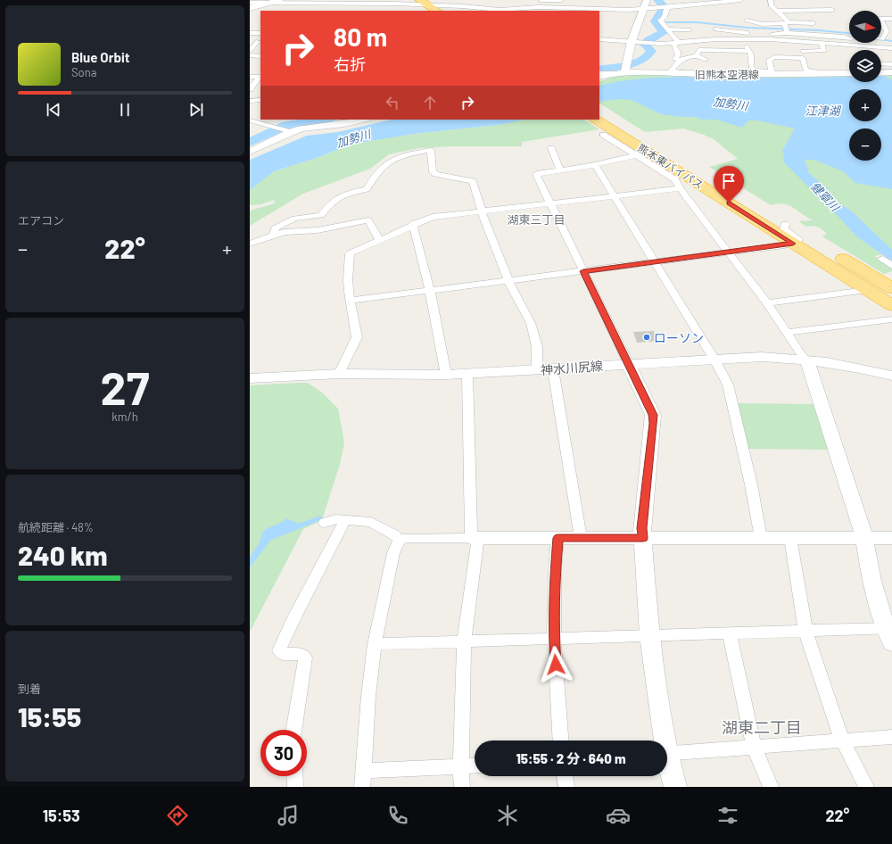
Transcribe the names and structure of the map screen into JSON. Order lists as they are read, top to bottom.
{
  "streets": {
    "highway": ["熊本東バイパス"],
    "street": ["旧熊本空港線", "神水川尻線"]
  },
  "districts": ["湖東三丁目", "湖東二丁目"],
  "water": ["加勢川", "江津湖", "健軍川"],
  "places": ["ローソン"],
  "north": "right",
  "page": {
    "map_buttons": ["+", "−"],
    "turn": ["80 m", "右折"],
    "song": ["Blue Orbit", "Sona"],
    "tile": [
      "エアコン",
      ["27", "km/h"],
      ["航続距離 · 48%", "240 km"],
      ["到着", "15:55"]
    ],
    "heat": ["−", "22°", "+"],
    "limit": "30",
    "trip": "15:55 · 2 分 · 640 m",
    "tabs": ["15:53", "22°"]
  }
}
